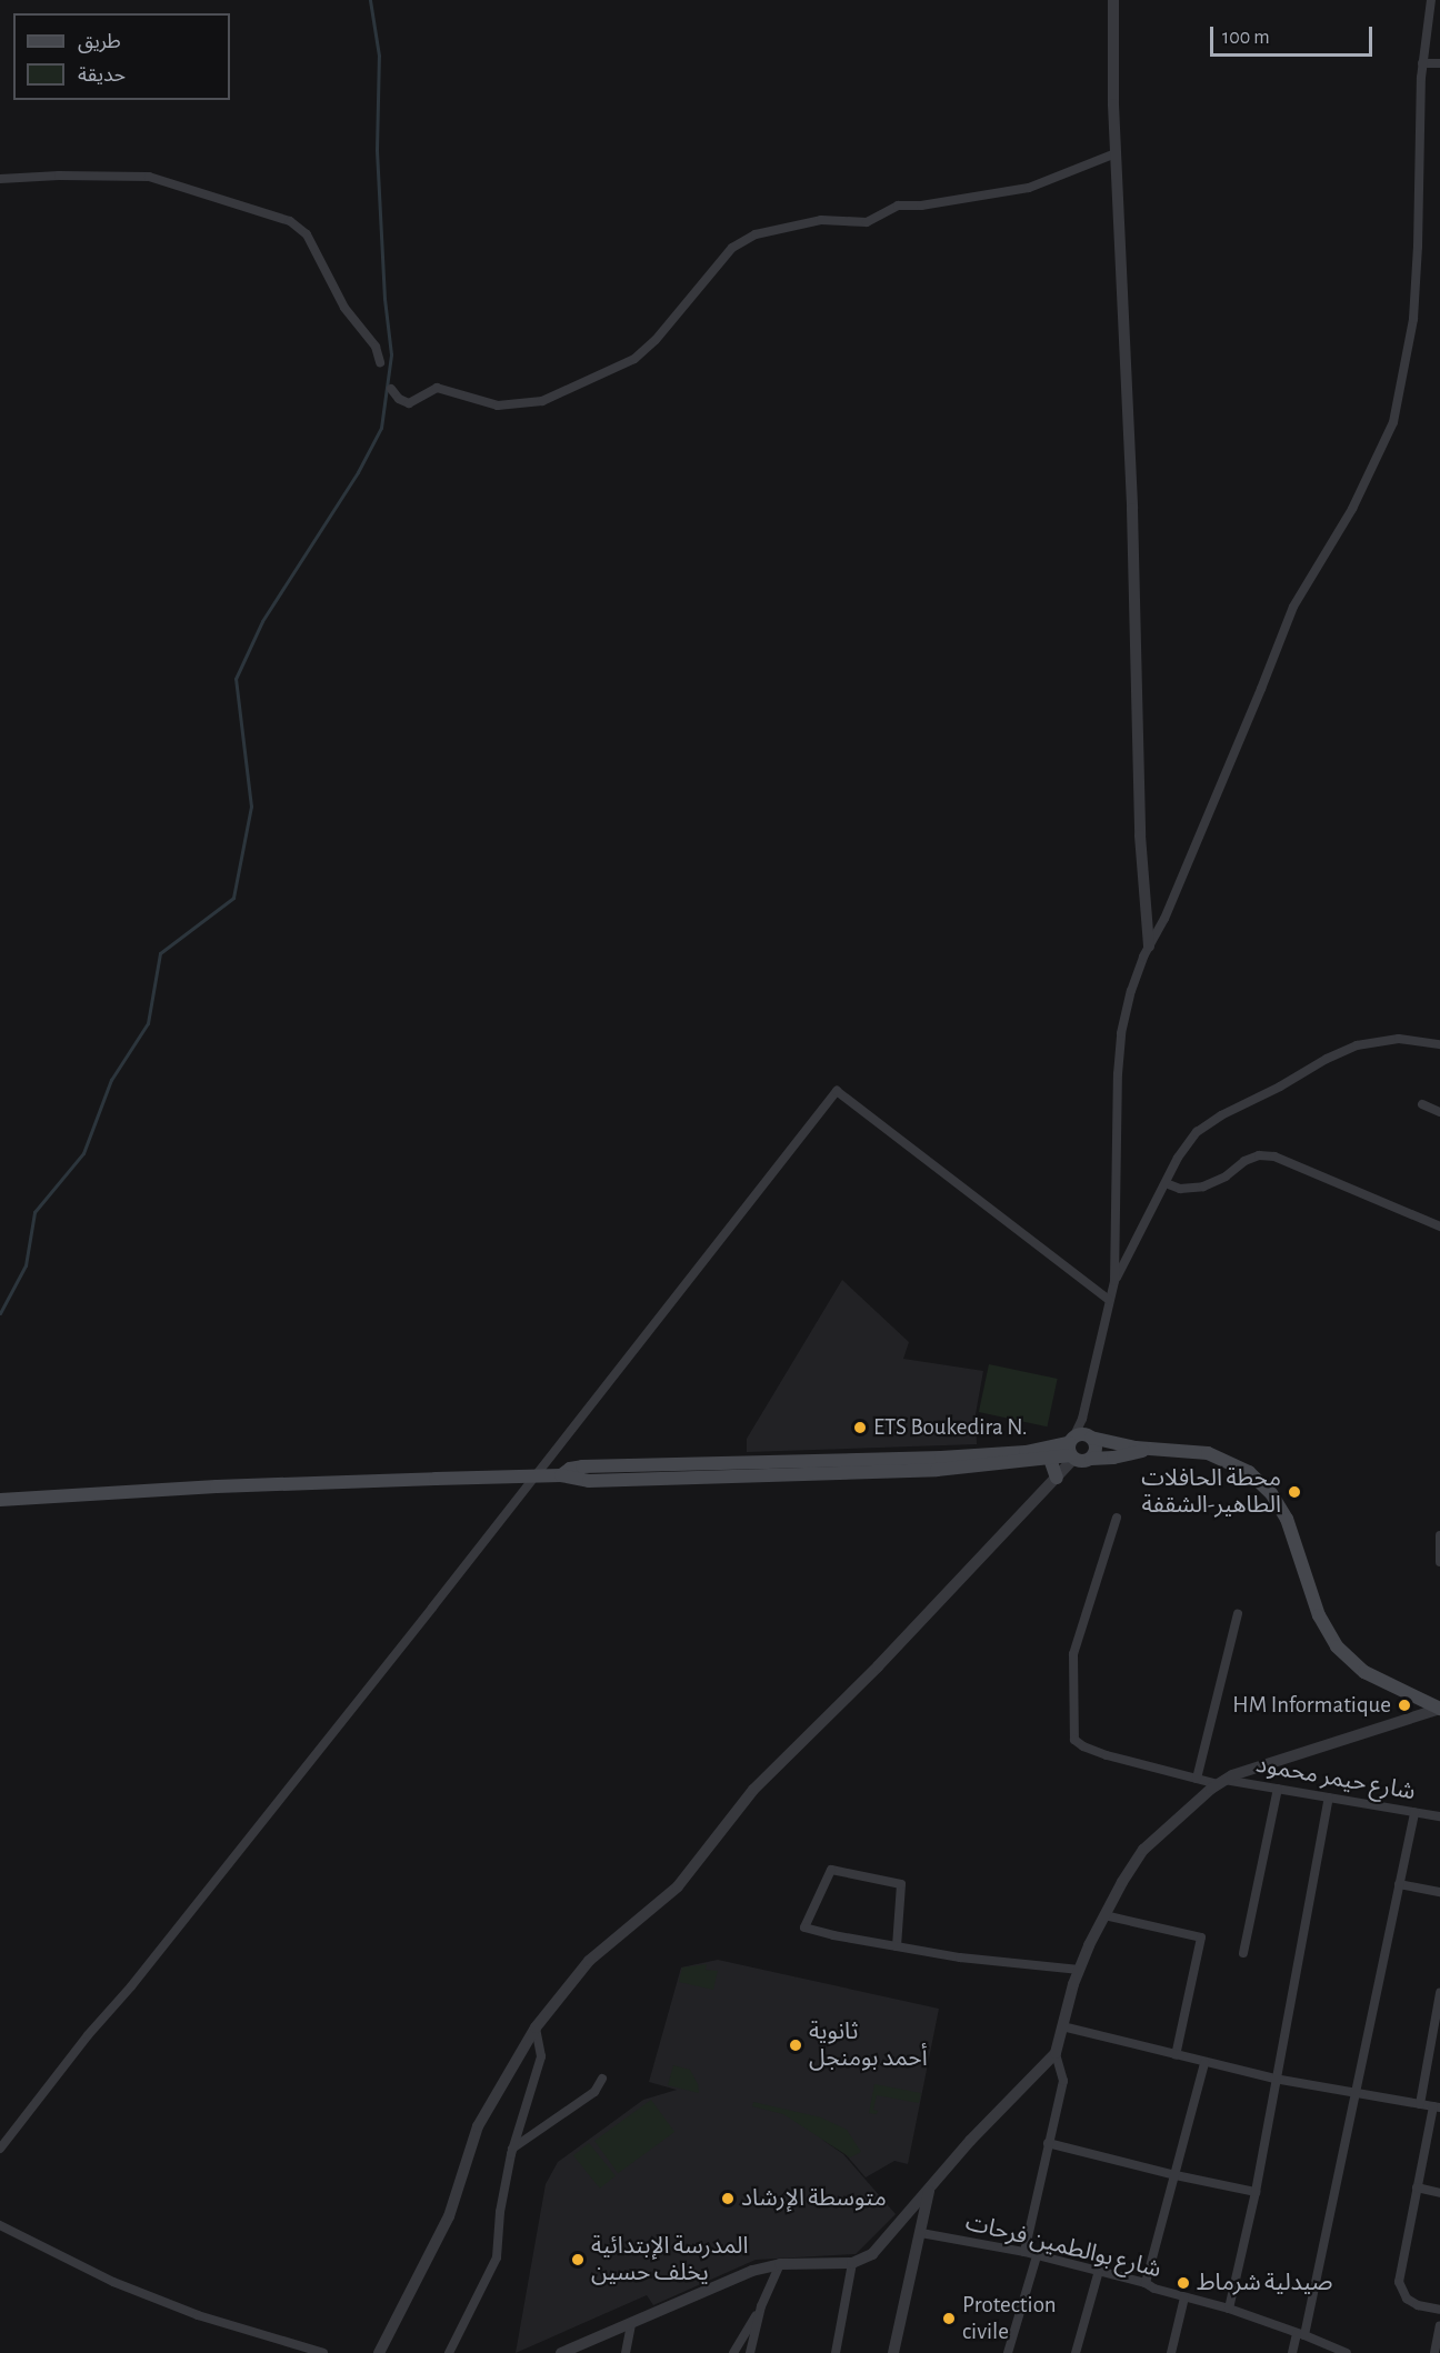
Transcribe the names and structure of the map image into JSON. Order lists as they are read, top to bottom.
{
  "streets": {
    "street": ["شارع حيمر محمود", "شارع بوالطمين فرحات"]
  },
  "places": [
    "ETS Boukedira N.",
    "محطة الحافلات الطاهير-الشقفة",
    "HM Informatique",
    "ثانوية أحمد بومنجل",
    "متوسطة الإرشاد",
    "المدرسة الإبتدائية يخلف حسين",
    "صيدلية شرماط",
    "Protection civile"
  ],
  "legend": ["طريق", "حديقة"],
  "scale_bar": "100 m"
}
